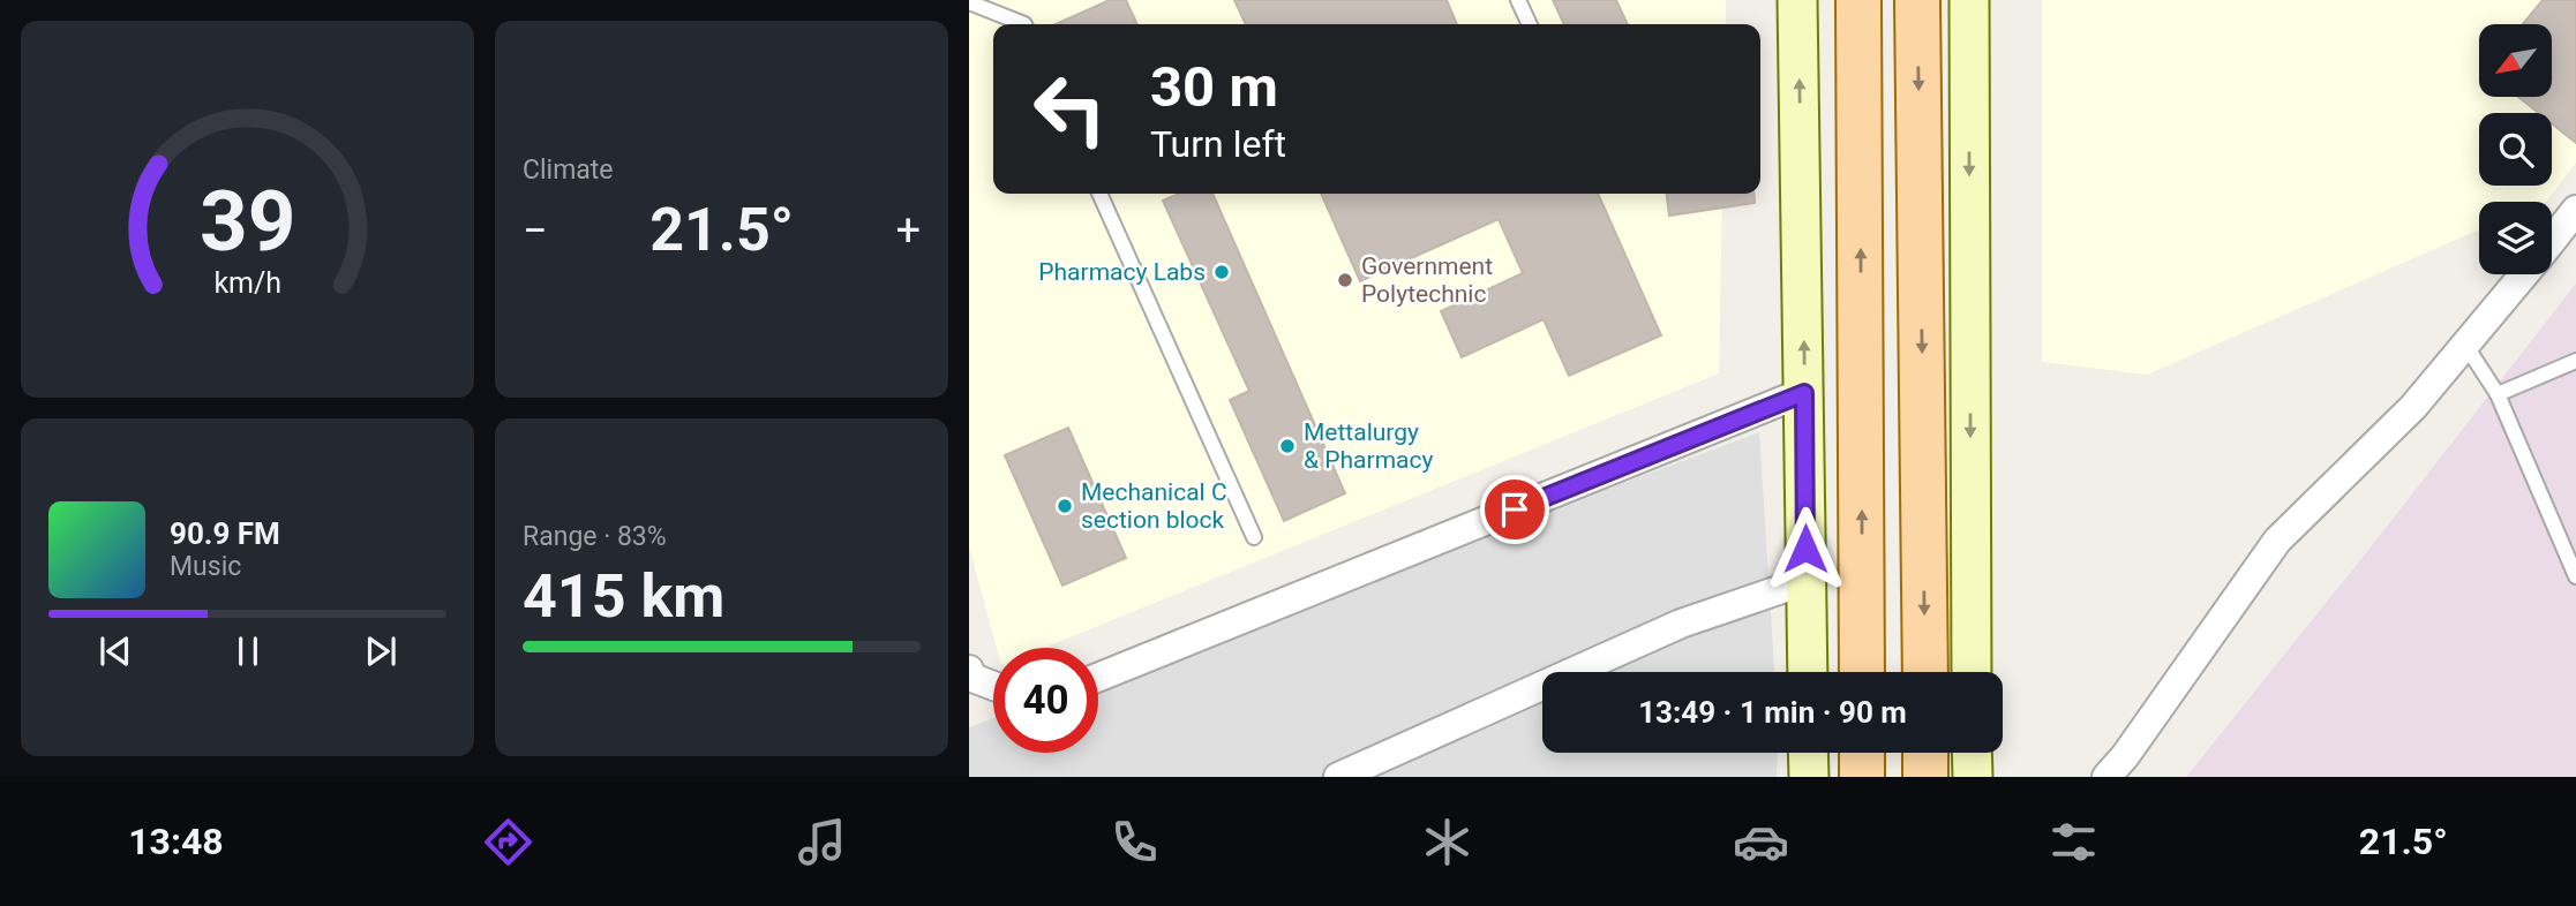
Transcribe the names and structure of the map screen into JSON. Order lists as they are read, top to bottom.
{
  "places": [
    "Pharmacy Labs",
    "Government Polytechnic",
    "Mettalurgy & Pharmacy",
    "Mechanical C section block"
  ],
  "north": "bottom left",
  "page": {
    "tile": [
      "Climate",
      ["Range · 83%", "415 km"]
    ],
    "turn": ["30 m", "Turn left"],
    "heat": ["−", "21.5°", "+"],
    "song": ["90.9 FM", "Music"],
    "limit": "40",
    "trip": "13:49 · 1 min · 90 m",
    "tabs": ["13:48", "21.5°"],
    "gauge": ["39", "km/h"]
  }
}
